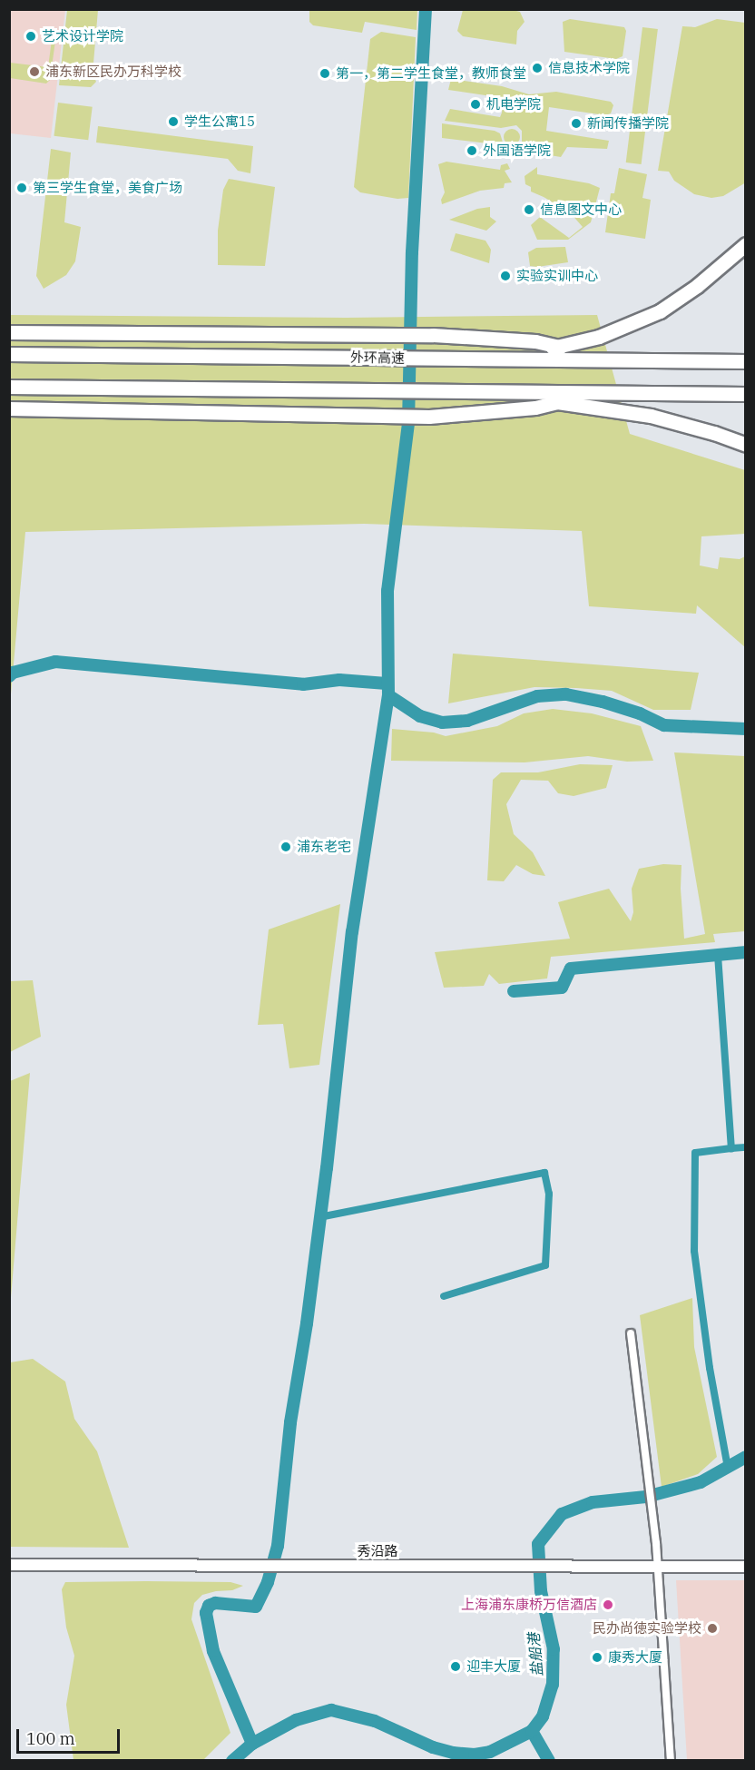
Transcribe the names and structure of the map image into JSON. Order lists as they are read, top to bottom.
{
  "streets": {
    "highway": ["外环高速"],
    "main road": ["秀沿路"]
  },
  "water": ["盐船港"],
  "places": [
    "艺术设计学院",
    "信息技术学院",
    "浦东新区民办万科学校",
    "第一，第二学生食堂，教师食堂",
    "机电学院",
    "学生公寓15",
    "新闻传播学院",
    "外国语学院",
    "第三学生食堂，美食广场",
    "信息图文中心",
    "实验实训中心",
    "浦东老宅",
    "上海浦东康桥万信酒店",
    "民办尚徳实验学校",
    "康秀大厦",
    "迎丰大厦"
  ],
  "scale_bar": "100 m"
}
